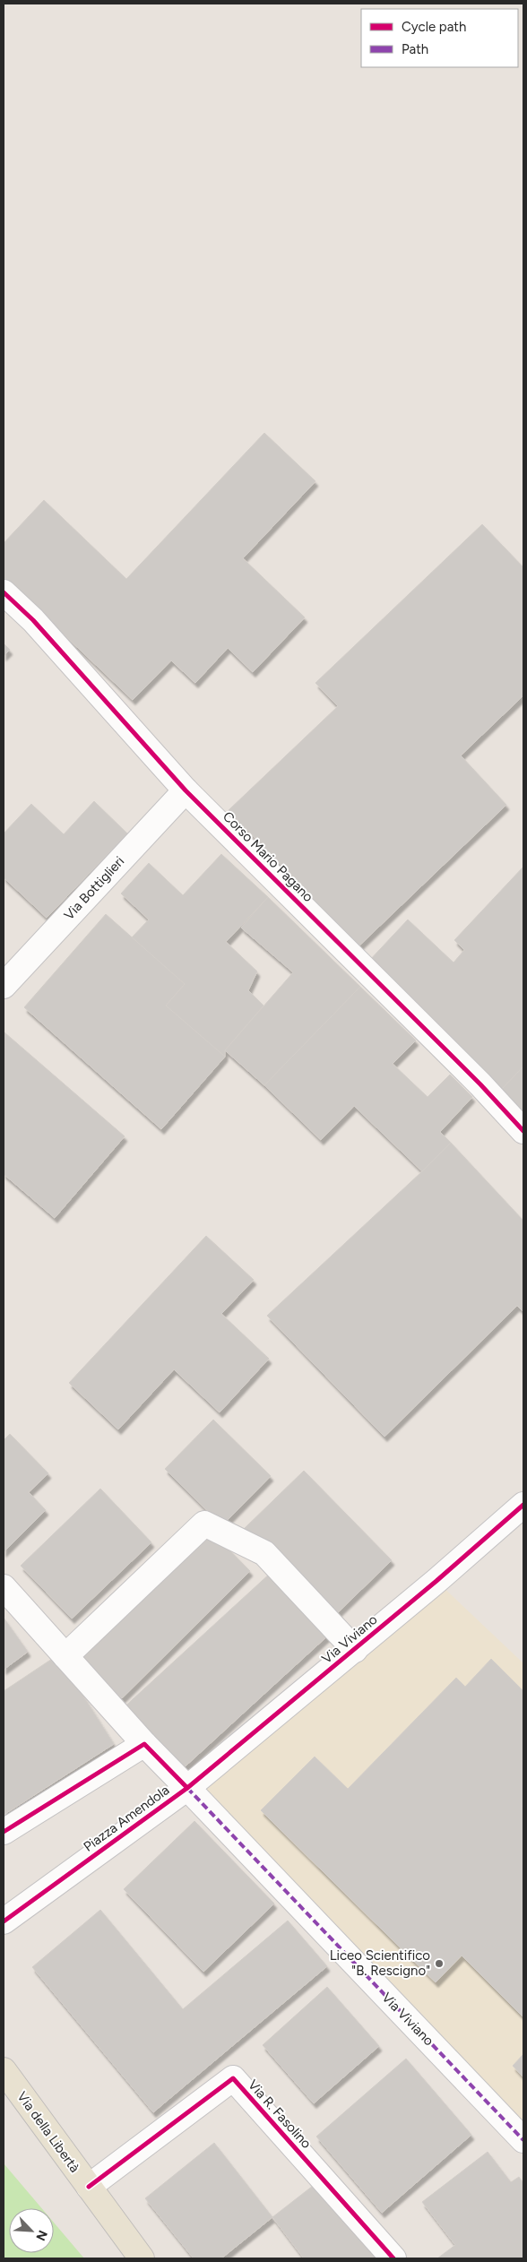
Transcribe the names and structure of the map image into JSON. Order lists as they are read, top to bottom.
{
  "streets": {
    "main road": ["Via della Libertà"],
    "street": [
      "Corso Mario Pagano",
      "Via Bottiglieri",
      "Via Viviano",
      "Piazza Amendola",
      "Via R. Fasolino"
    ]
  },
  "crossings": [
    ["Corso Mario Pagano", "Via Bottiglieri"],
    ["Via Viviano", "Piazza Amendola"],
    ["Via R. Fasolino", "Via della Libertà"]
  ],
  "places": ["Liceo Scientifico \"B. Rescigno\""],
  "legend": ["Cycle path", "Path"],
  "north": "bottom right"
}
